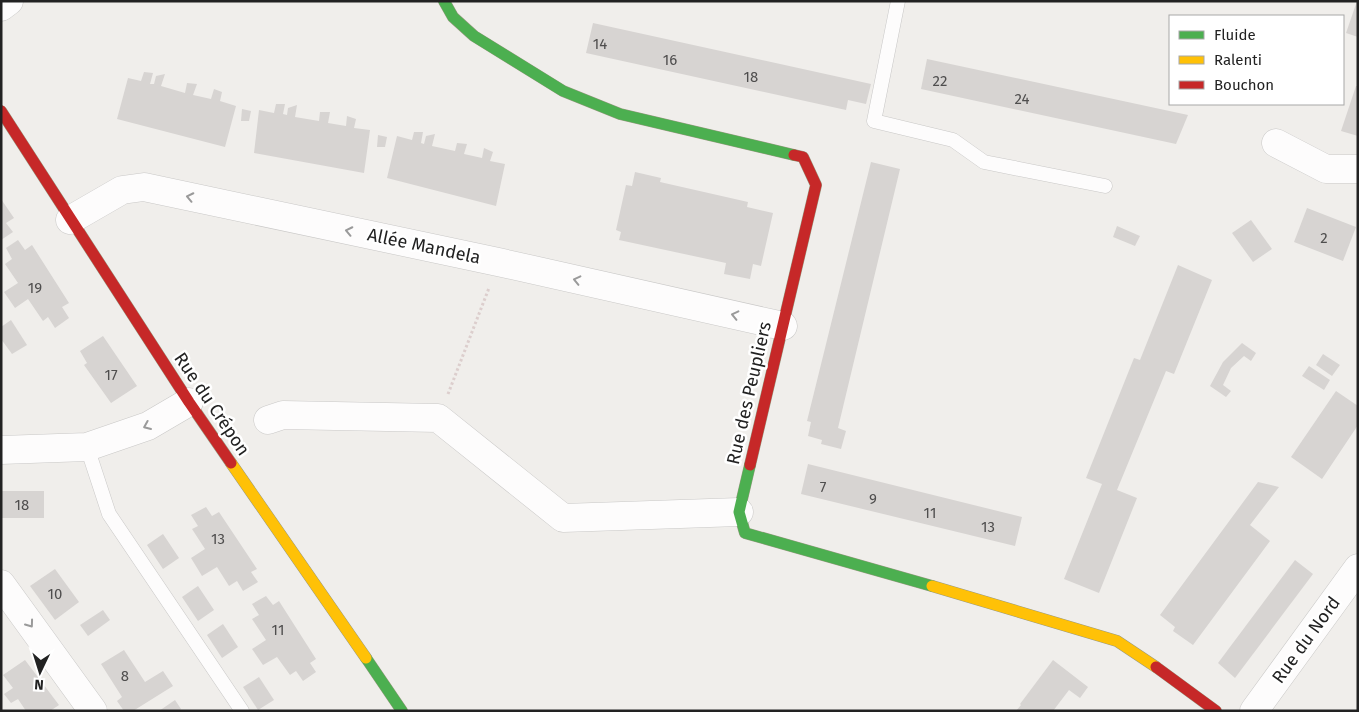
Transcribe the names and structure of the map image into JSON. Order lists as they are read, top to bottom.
{
  "streets": {
    "street": [
      "Allée Mandela",
      "Rue des Peupliers",
      "Rue du Crépon",
      "Rue du Nord"
    ]
  },
  "crossings": [
    ["Allée Mandela", "Rue des Peupliers"],
    ["Allée Mandela", "Rue du Crépon"]
  ],
  "house_numbers": [
    "14",
    "16",
    "18",
    "22",
    "24",
    "2",
    "19",
    "17",
    "7",
    "9",
    "18",
    "11",
    "13",
    "13",
    "10",
    "11",
    "8"
  ],
  "legend": ["Fluide", "Ralenti", "Bouchon"],
  "north": "bottom"
}
